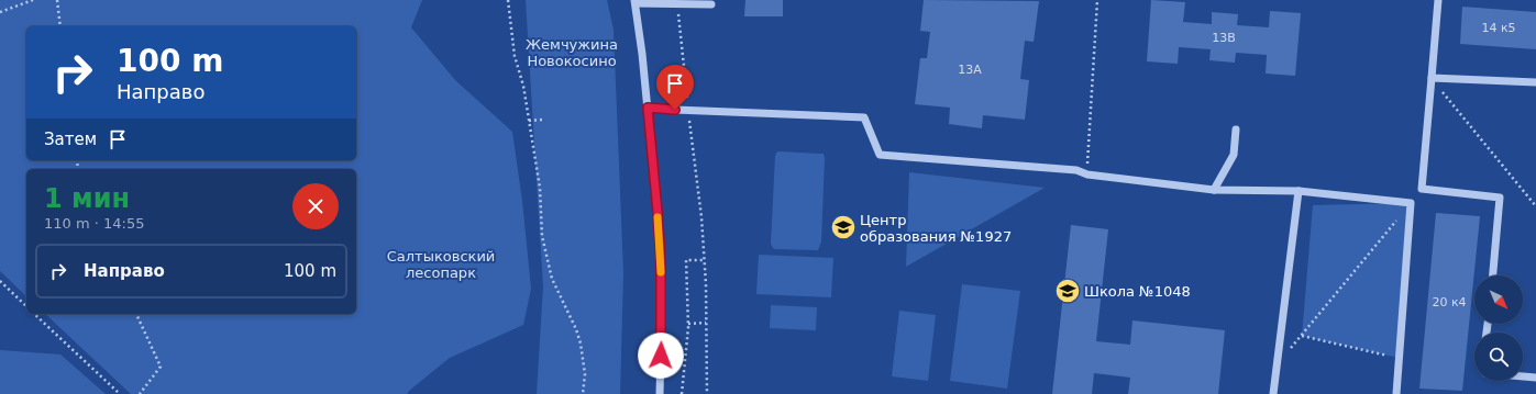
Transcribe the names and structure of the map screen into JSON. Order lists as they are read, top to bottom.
{
  "parks": ["Жемчужина Новокосино", "Салтыковский лесопарк"],
  "places": {
    "school or university": ["Центр образования №1927", "Школа №1048"]
  },
  "house_numbers": [
    "14 к5",
    "13В",
    "13А",
    "20 к4"
  ],
  "north": "bottom right",
  "page": {
    "turn": ["100 m", "Направо"],
    "then": "Затем",
    "heading": ["1 мин", "110 m · 14:55"],
    "list": [
      {
        "name": "Направо",
        "value": "100 m"
      }
    ]
  }
}
